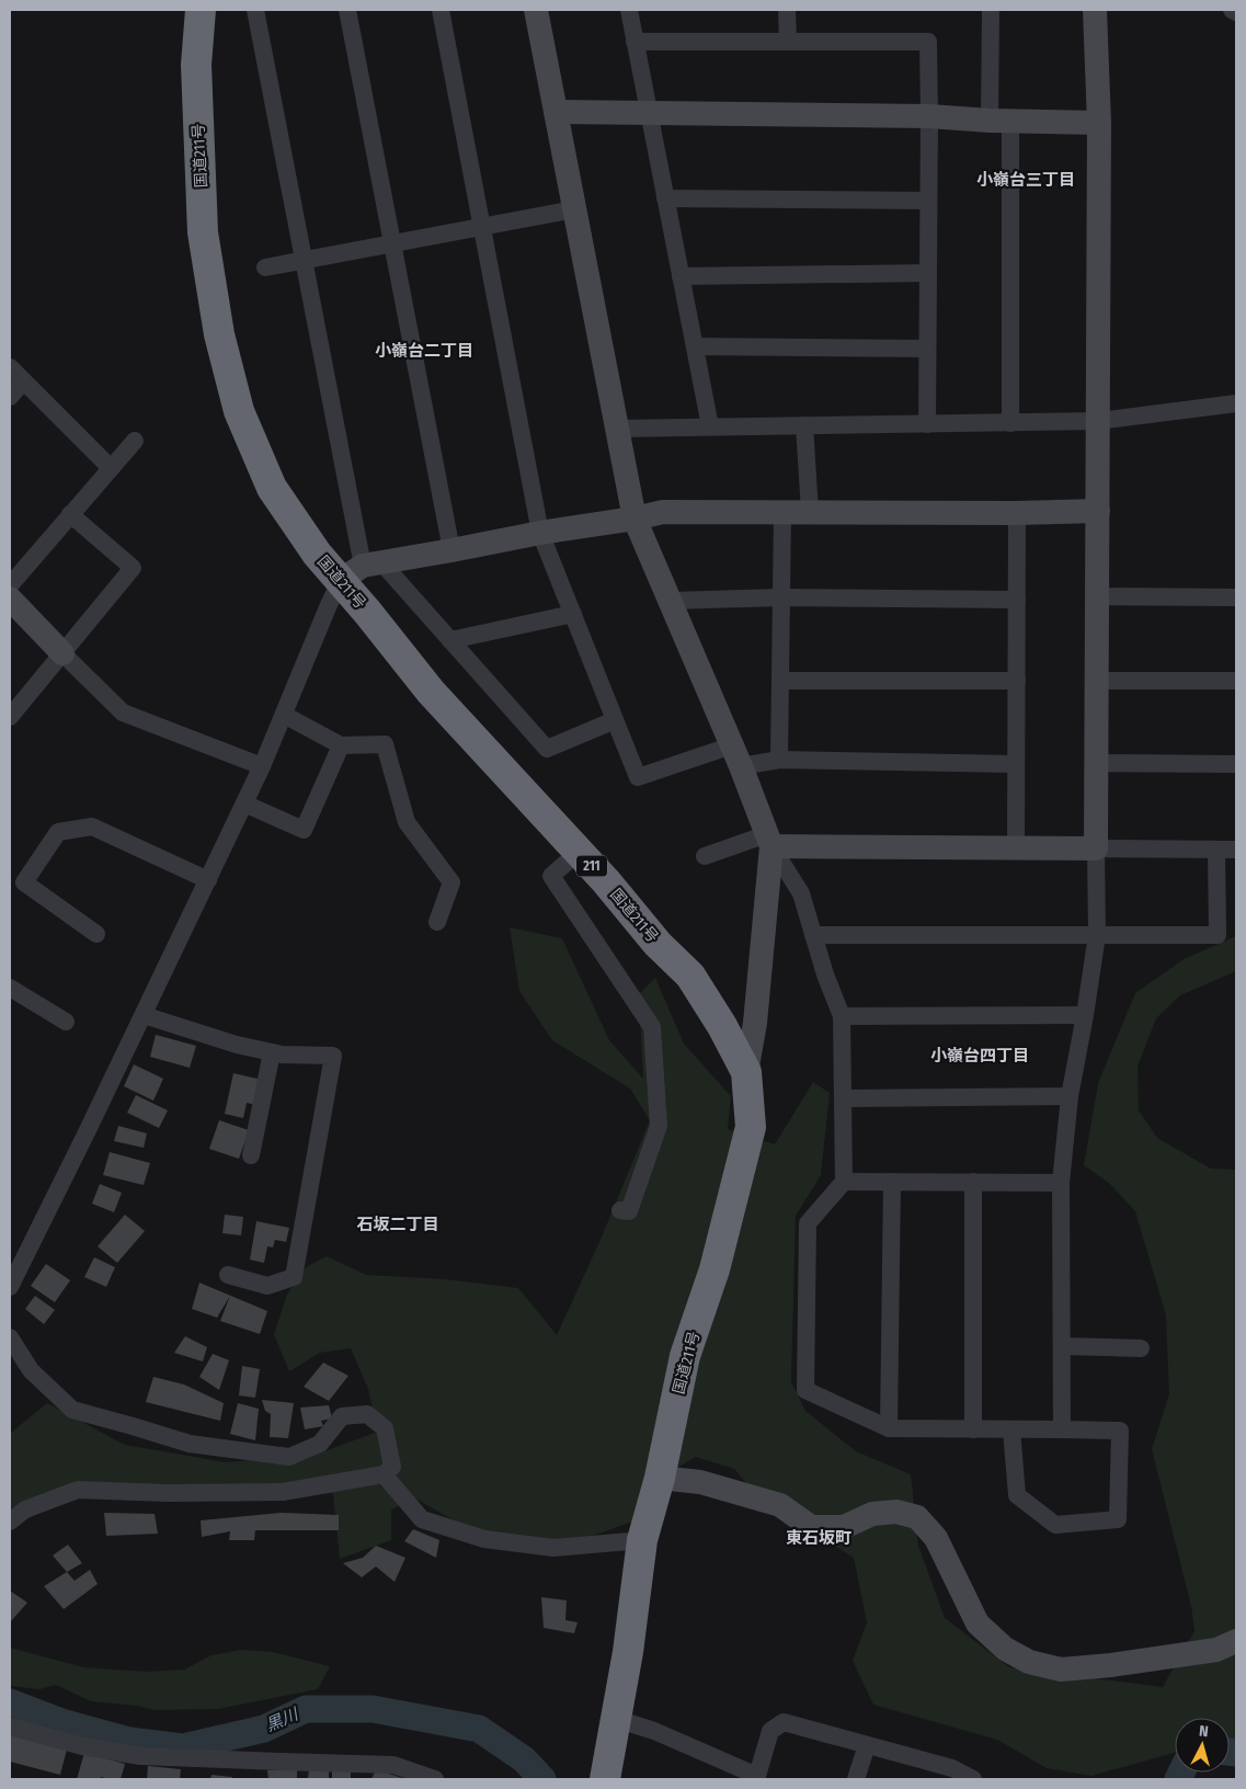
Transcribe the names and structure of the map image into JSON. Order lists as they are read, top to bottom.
{
  "streets": {
    "highway": ["国道211号", "211"]
  },
  "districts": [
    "小嶺台三丁目",
    "小嶺台二丁目",
    "小嶺台四丁目",
    "石坂二丁目",
    "東石坂町"
  ],
  "water": ["黒川"],
  "north": "top"
}
